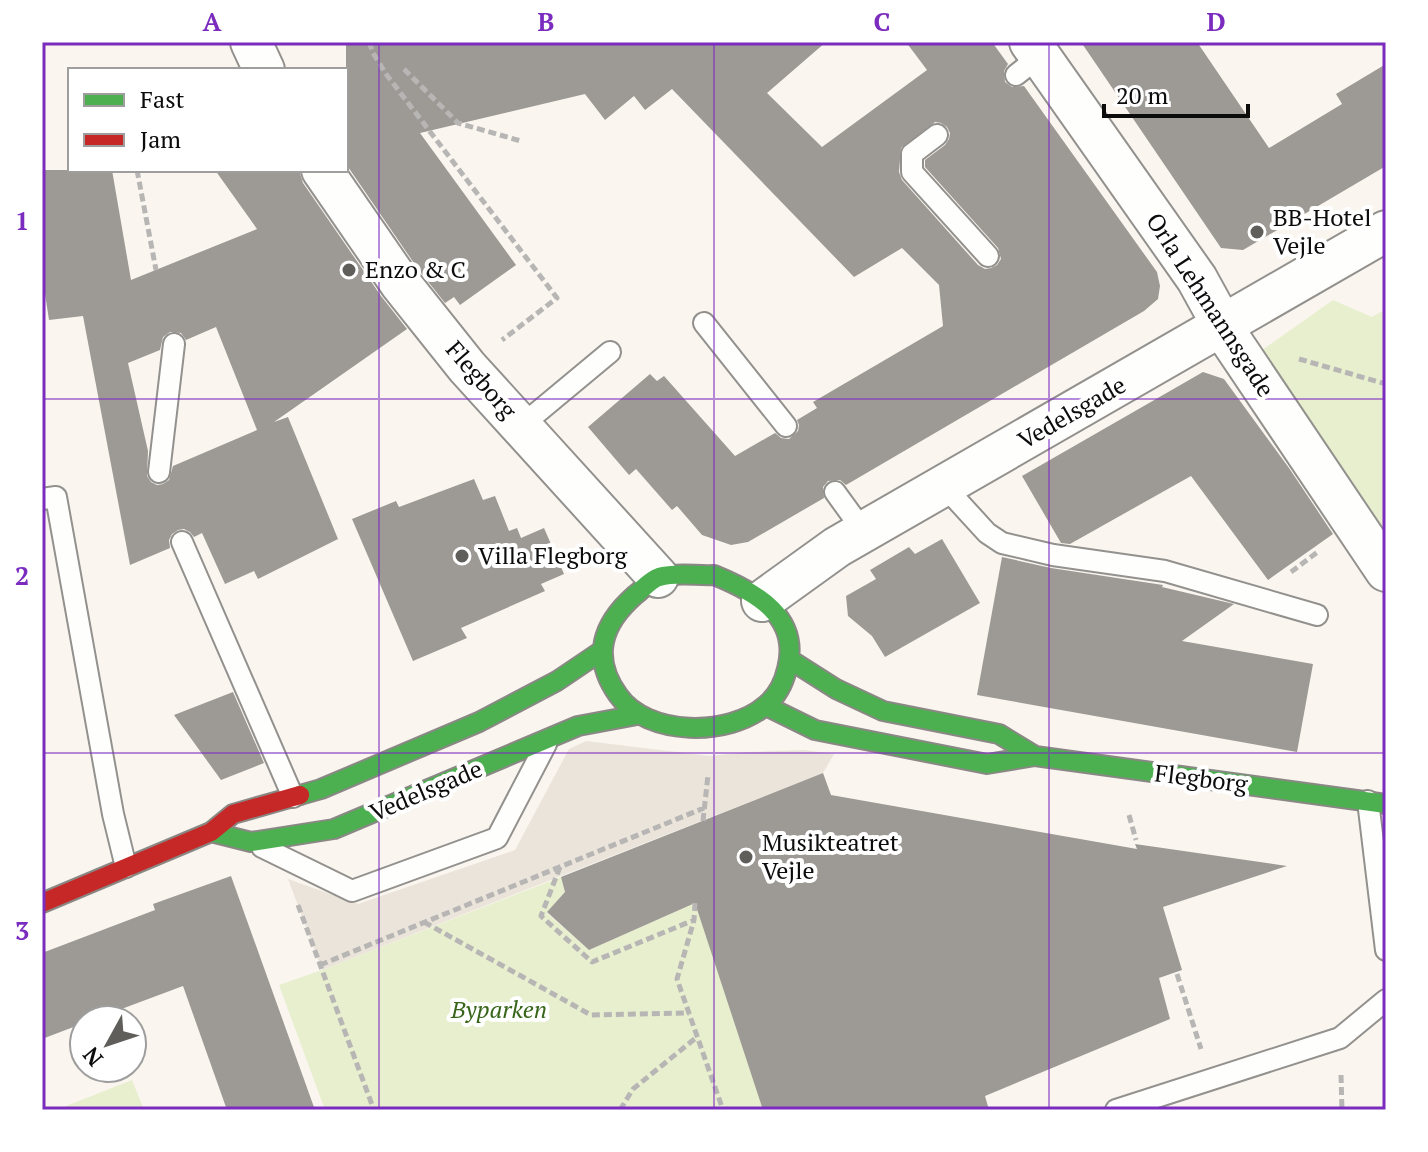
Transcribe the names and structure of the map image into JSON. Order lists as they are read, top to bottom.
{
  "streets": {
    "main road": ["Flegborg", "Vedelsgade"],
    "street": ["Orla Lehmannsgade"]
  },
  "crossings": [
    ["Orla Lehmannsgade", "Vedelsgade"],
    ["Flegborg", "Vedelsgade"]
  ],
  "parks": ["Byparken"],
  "places": [
    "BB-Hotel Vejle",
    "Enzo & C",
    "Villa Flegborg",
    "Musikteatret Vejle"
  ],
  "legend": ["Fast", "Jam"],
  "scale_bar": "20 m",
  "north": "bottom left",
  "grid": {
    "columns": [
      "A",
      "B",
      "C",
      "D"
    ],
    "rows": ["1", "2", "3"]
  }
}
